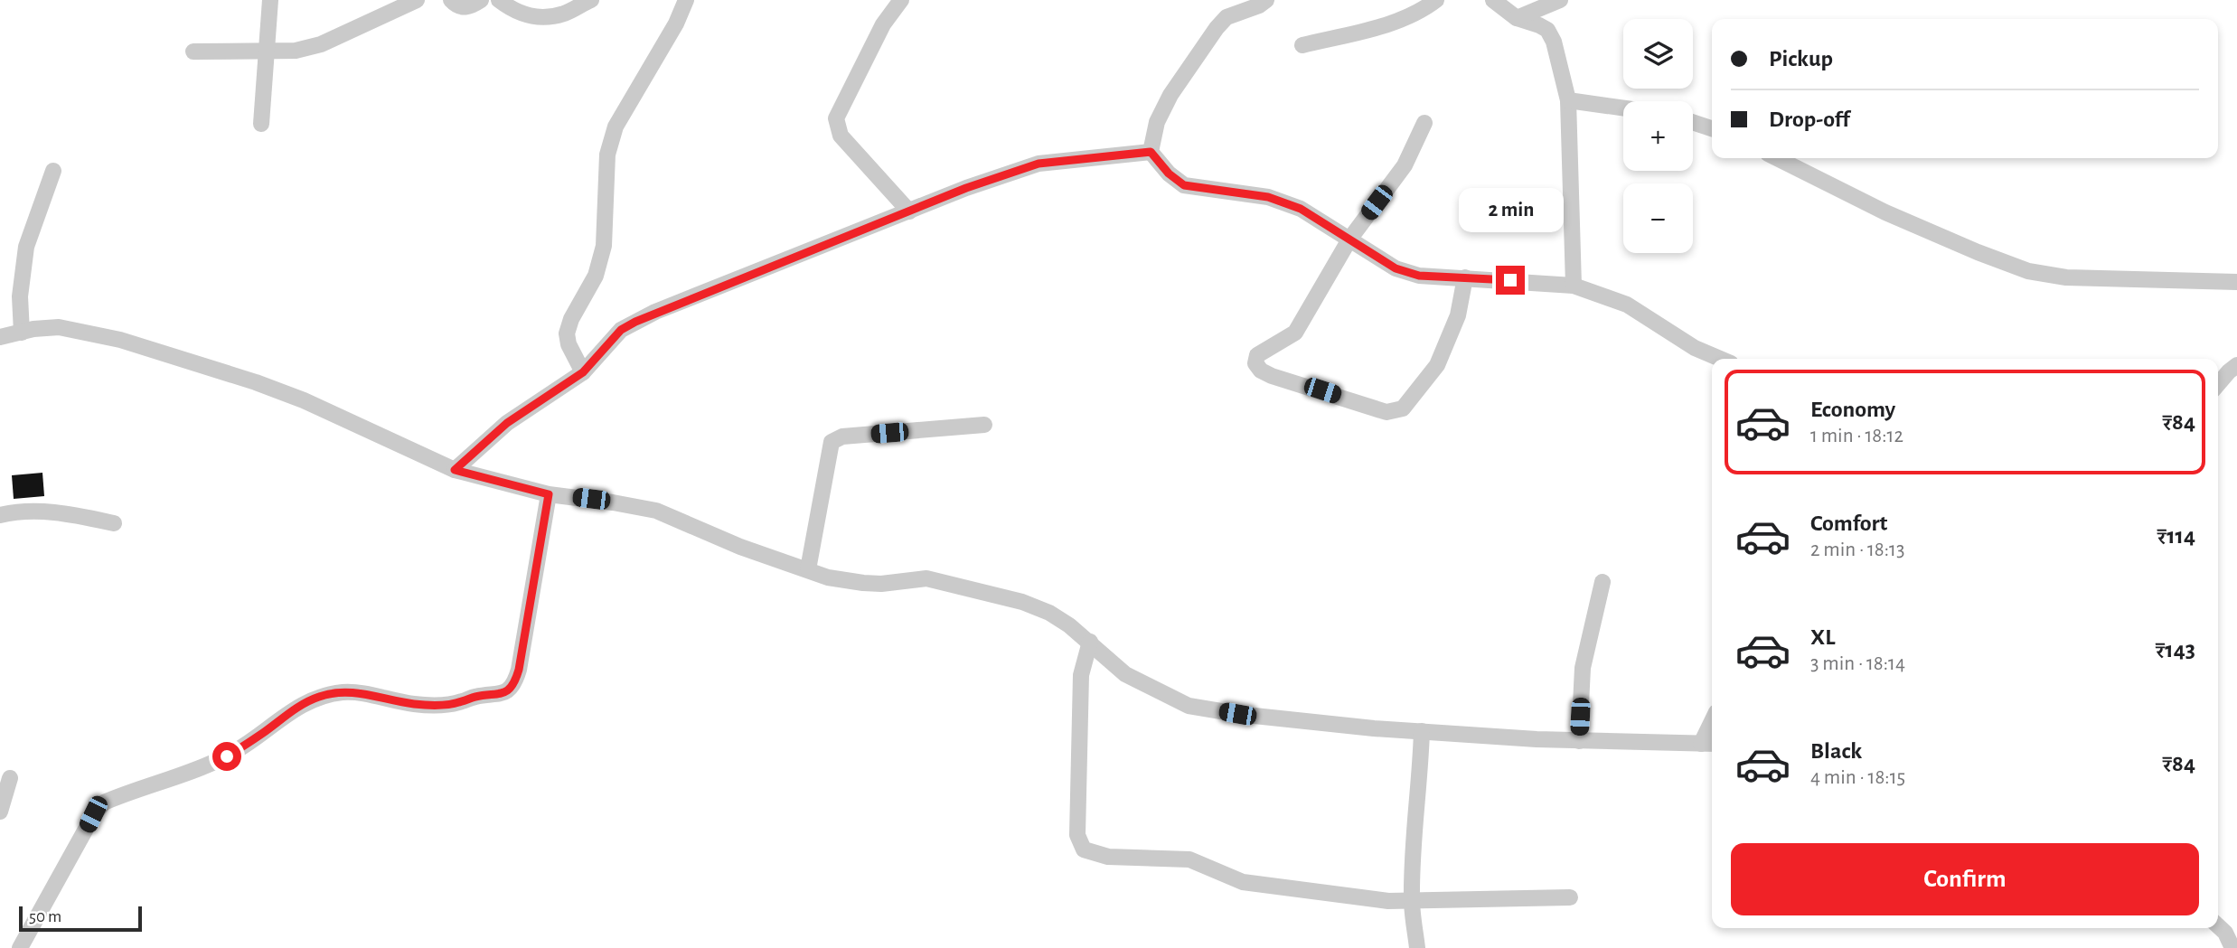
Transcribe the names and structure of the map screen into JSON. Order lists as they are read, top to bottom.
{
  "scale_bar": "50 m",
  "page": {
    "map_buttons": ["+", "−"],
    "banner": ["Pickup", "Drop-off"],
    "bubble": "2 min",
    "list": [
      {
        "name": "Economy",
        "note": "1 min · 18:12",
        "value": "₹84"
      },
      {
        "name": "Comfort",
        "note": "2 min · 18:13",
        "value": "₹114"
      },
      {
        "name": "XL",
        "note": "3 min · 18:14",
        "value": "₹143"
      },
      {
        "name": "Black",
        "note": "4 min · 18:15",
        "value": "₹84"
      }
    ],
    "buttons": "Confirm",
    "scale": "50 m"
  }
}
